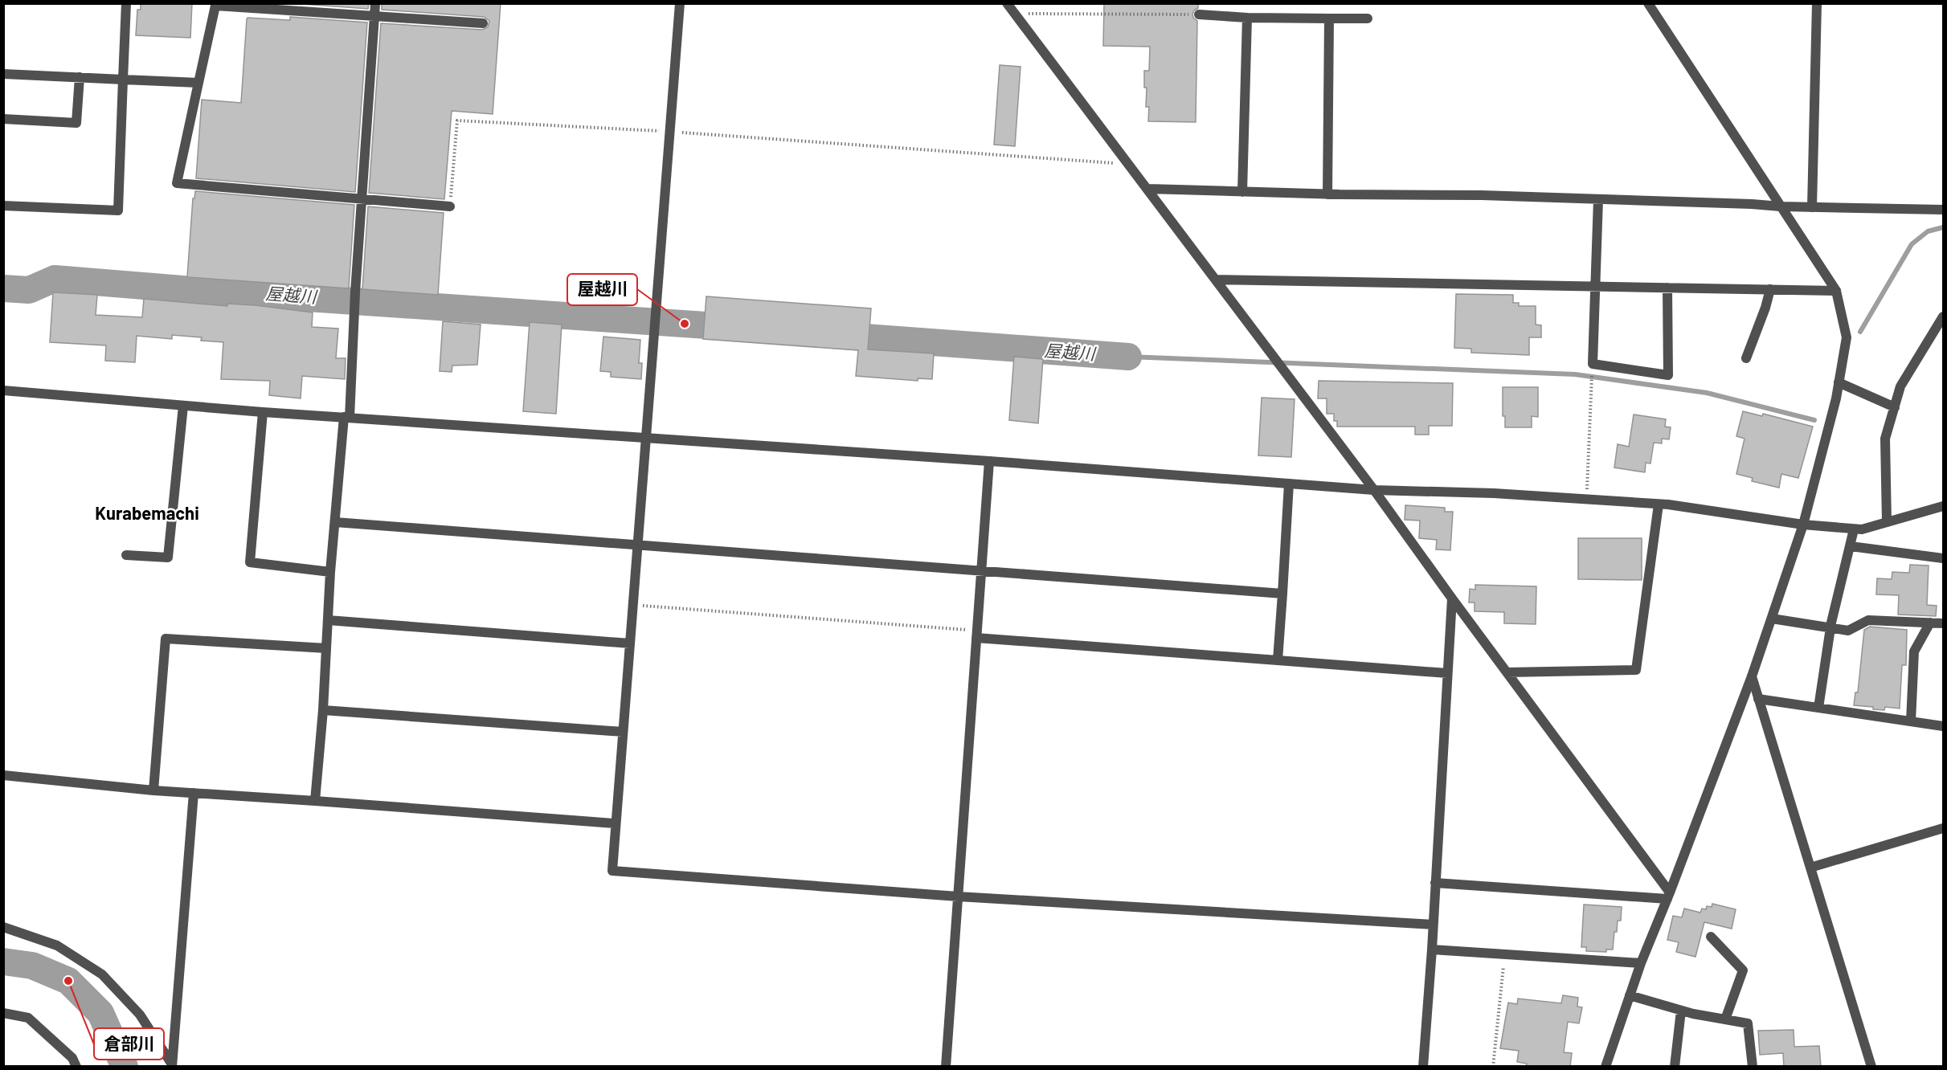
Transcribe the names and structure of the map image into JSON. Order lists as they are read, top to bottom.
{
  "districts": ["Kurabemachi"],
  "water": ["屋越川"],
  "places": ["屋越川", "倉部川"]
}
